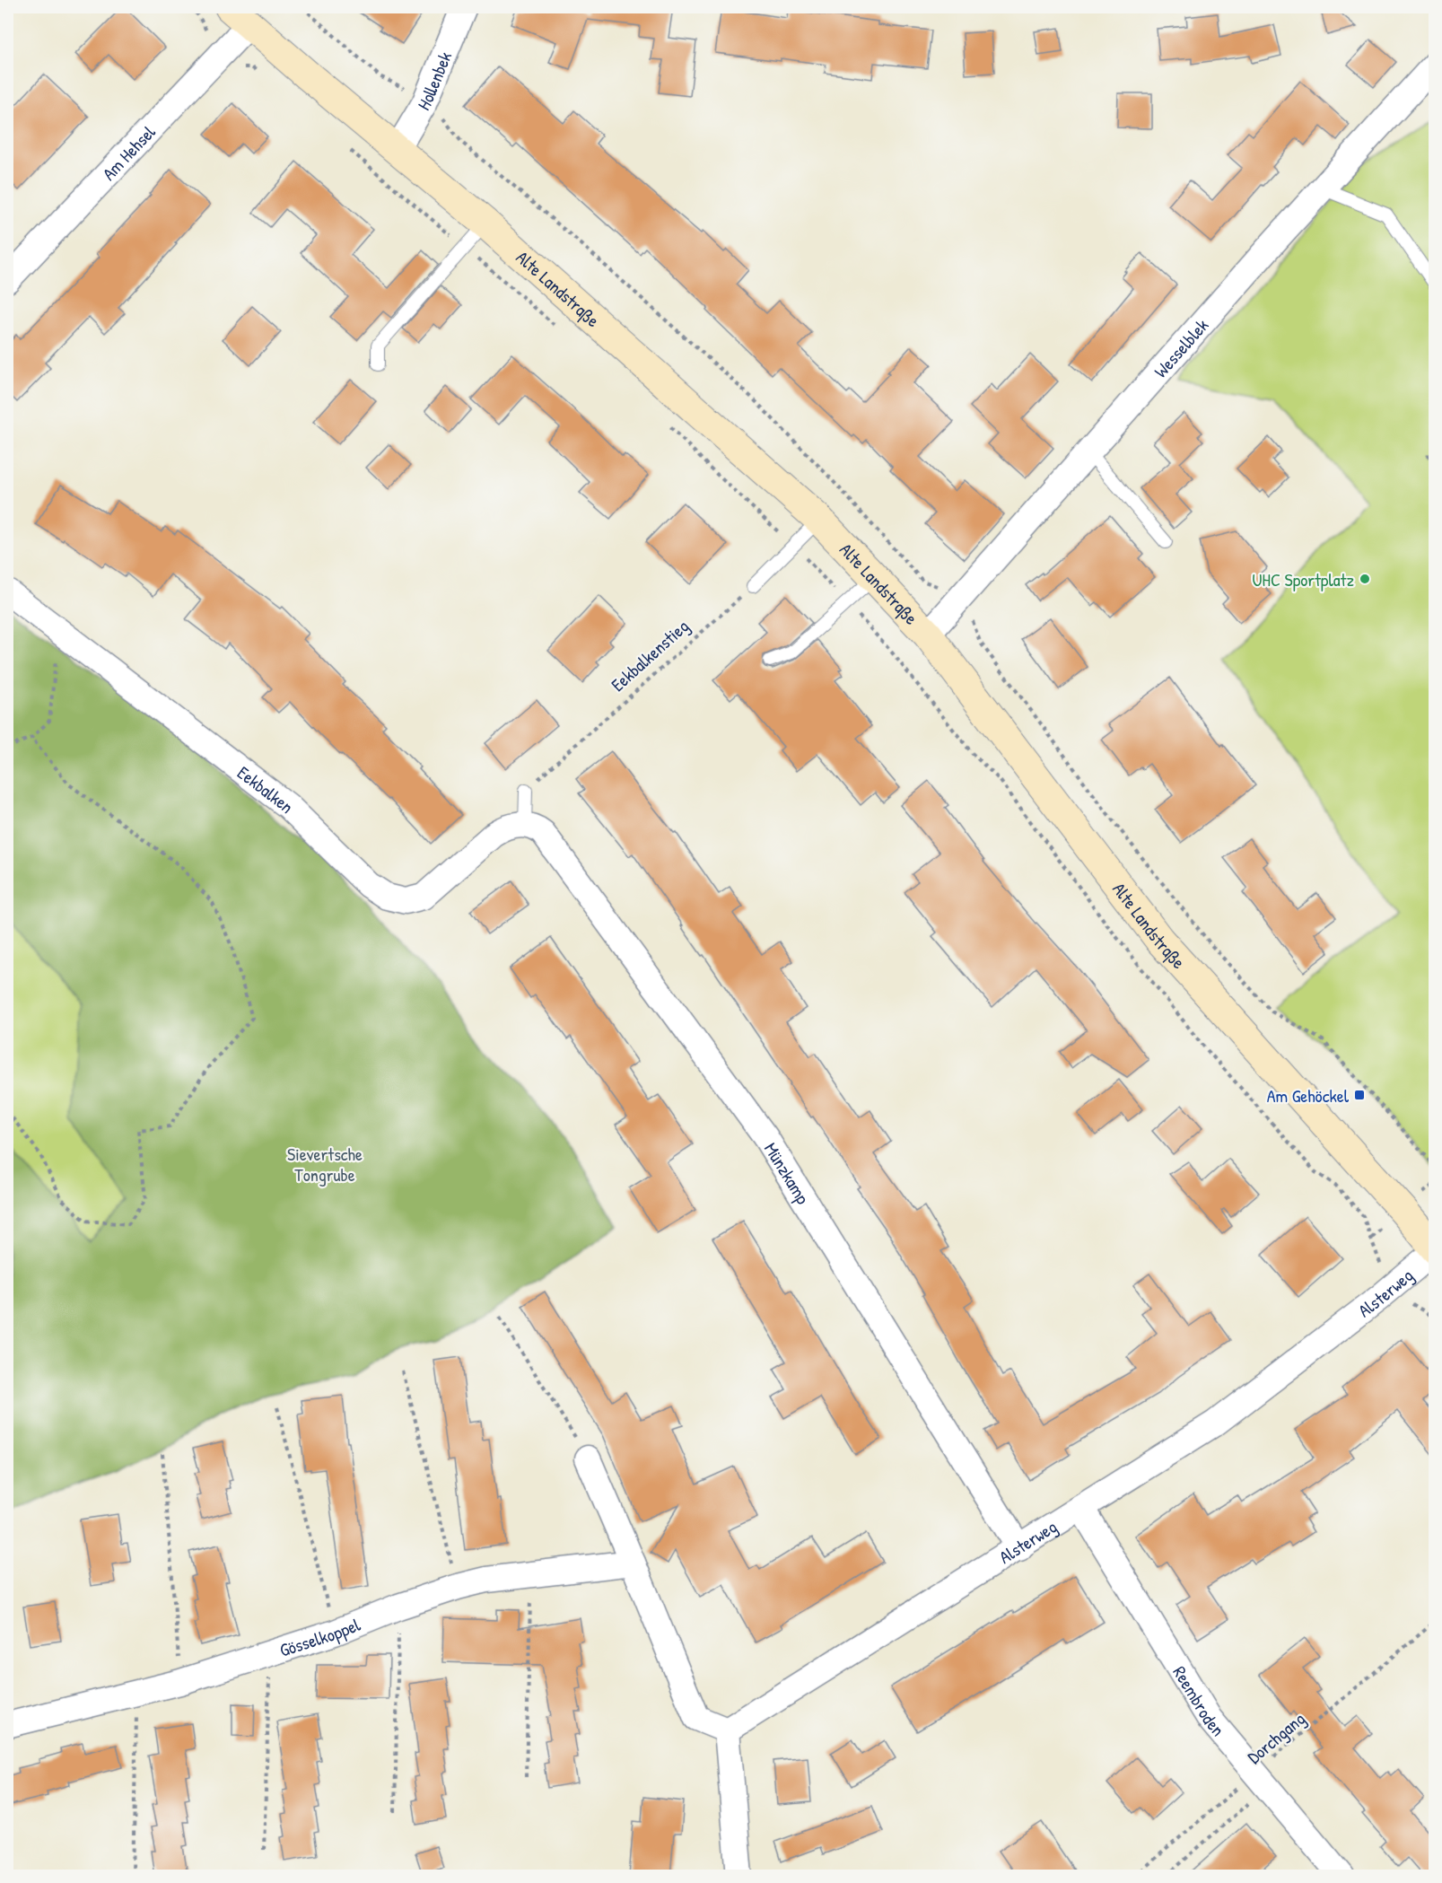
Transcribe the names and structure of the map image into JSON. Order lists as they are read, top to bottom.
{
  "streets": {
    "main road": ["Alte Landstraße"],
    "street": [
      "Hollenbek",
      "Am Hehsel",
      "Wesselblek",
      "Eekbalken",
      "Münzkamp",
      "Alsterweg",
      "Gösselkoppel",
      "Reembroden"
    ],
    "path": ["Eekbalkenstieg", "Dorchgang"]
  },
  "crossings": [
    ["Hollenbek", "Alte Landstraße"],
    ["Am Hehsel", "Alte Landstraße"],
    ["Alte Landstraße", "Wesselblek"],
    ["Alte Landstraße", "Alsterweg"],
    ["Eekbalken", "Münzkamp"],
    ["Münzkamp", "Alsterweg"],
    ["Alsterweg", "Reembroden"],
    ["Reembroden", "Dorchgang"]
  ],
  "parks": ["Sievertsche Tongrube"],
  "places": {
    "other": ["UHC Sportplatz"],
    "transit": ["Am Gehöckel"]
  }
}
